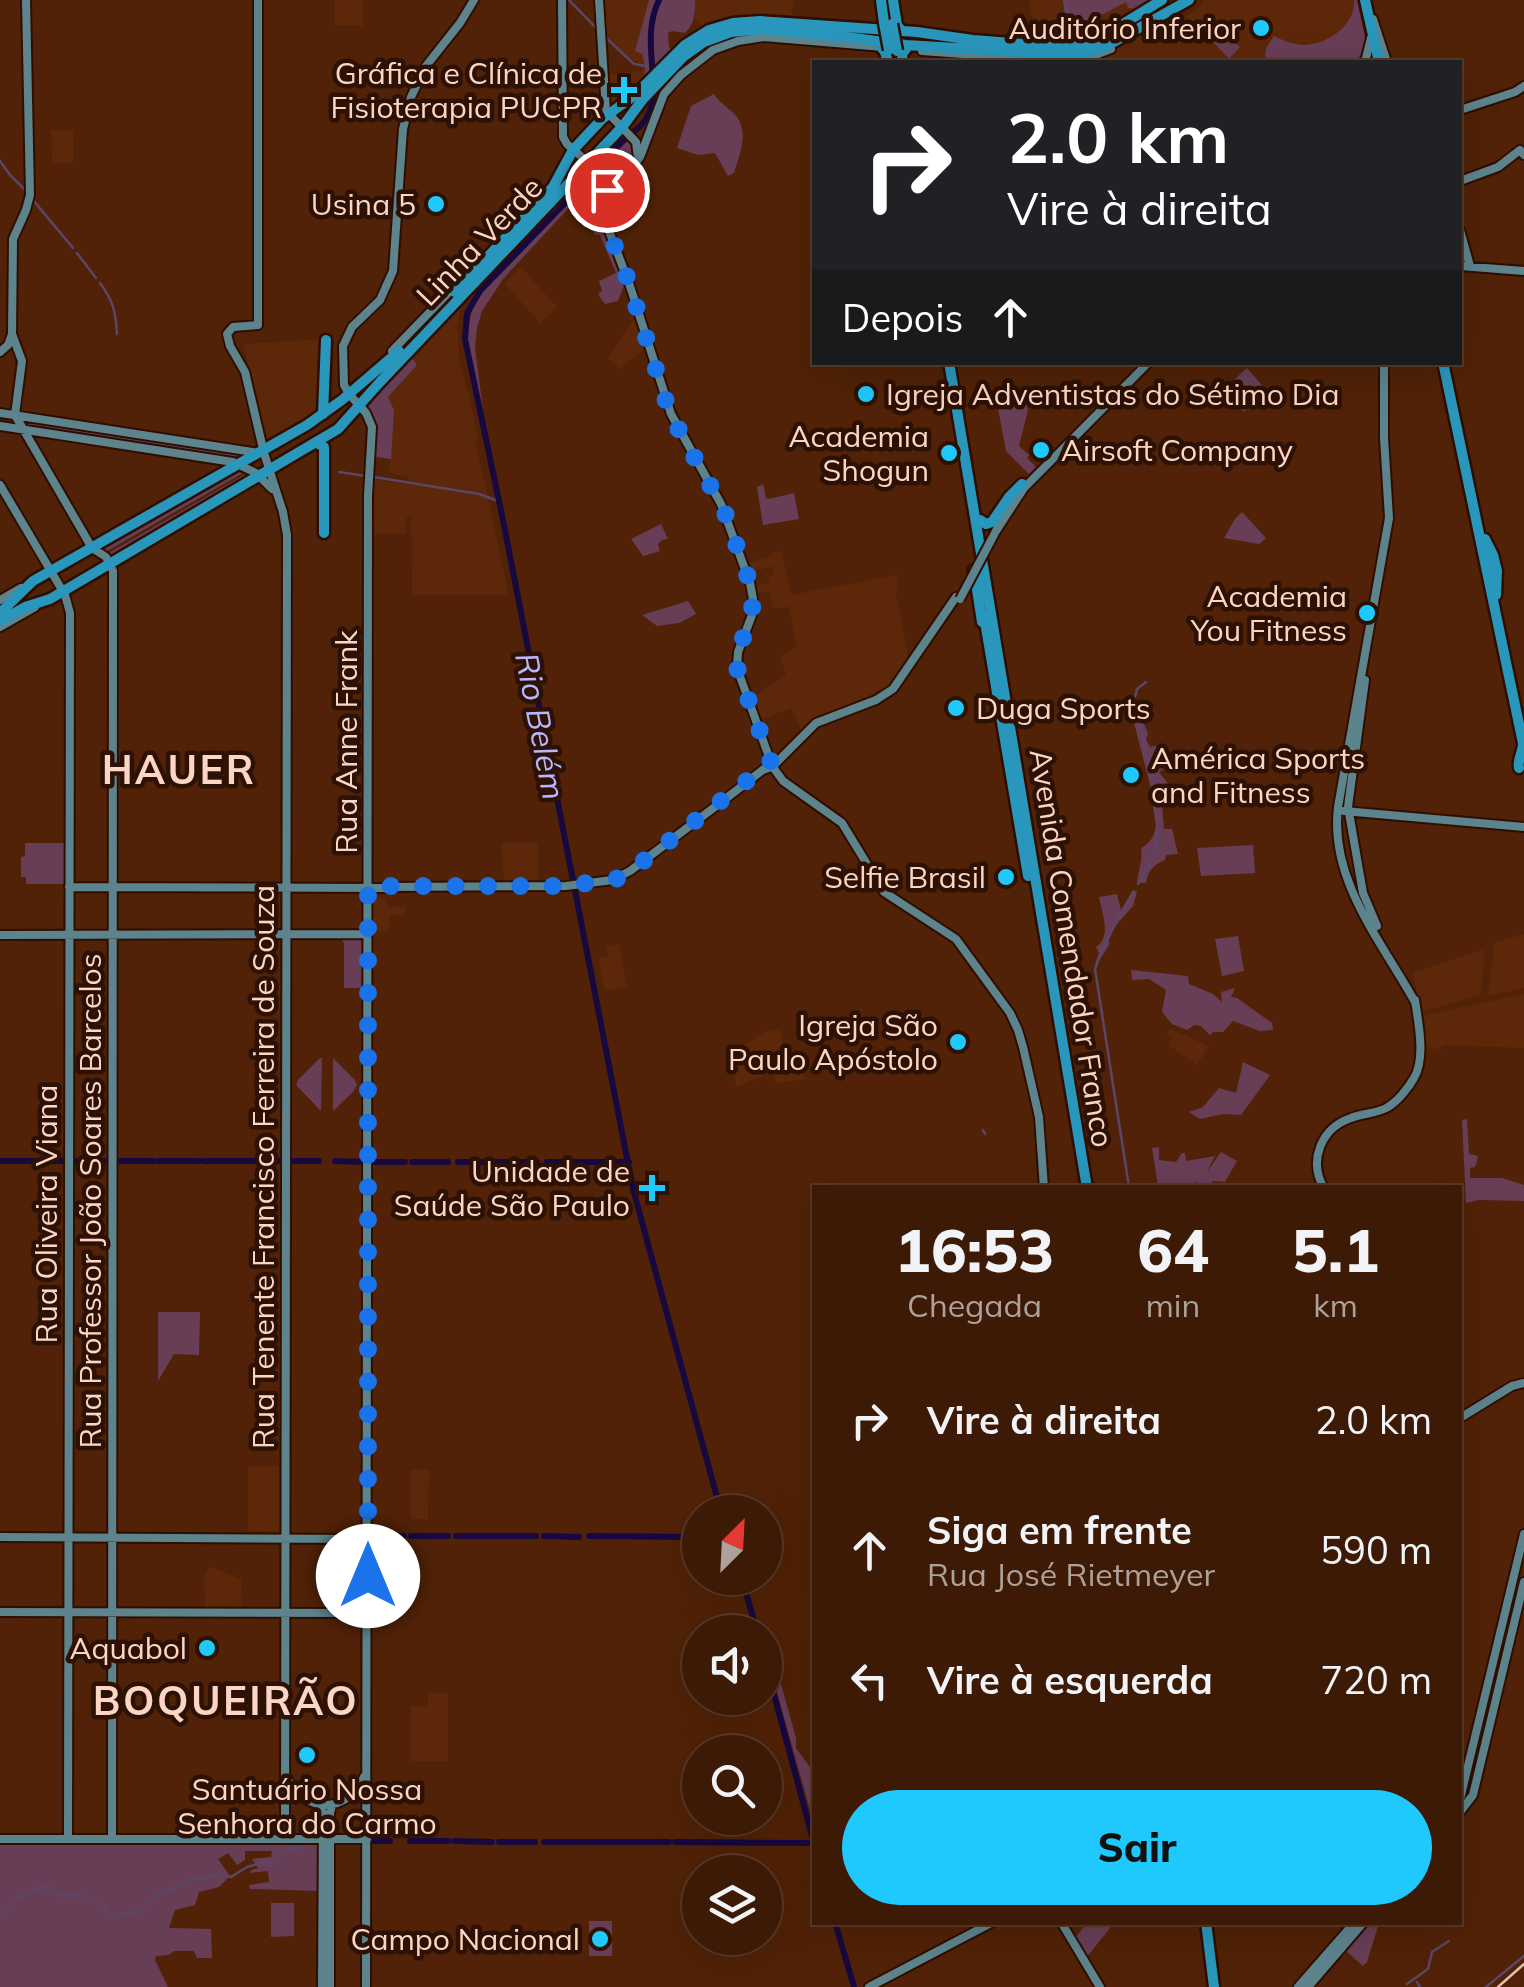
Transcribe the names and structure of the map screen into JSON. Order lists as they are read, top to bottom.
{
  "streets": {
    "highway": ["Linha Verde", "Avenida Comendador Franco"],
    "main road": [
      "Rua Anne Frank",
      "Rua Tenente Francisco Ferreira de Souza",
      "Rua Professor João Soares Barcelos",
      "Rua Oliveira Viana"
    ]
  },
  "crossings": [
    ["Linha Verde", "Rua Anne Frank"],
    ["Linha Verde", "Rua Tenente Francisco Ferreira de Souza"],
    ["Linha Verde", "Rua Professor João Soares Barcelos"],
    ["Linha Verde", "Rua Oliveira Viana"]
  ],
  "districts": ["HAUER", "BOQUEIRÃO"],
  "water": ["Rio Belém"],
  "places": {
    "other": [
      "Auditório Inferior",
      "Usina 5",
      "Igreja Adventistas do Sétimo Dia",
      "Airsoft Company",
      "Academia Shogun",
      "Academia You Fitness",
      "Duga Sports",
      "América Sports and Fitness",
      "Selfie Brasil",
      "Igreja São Paulo Apóstolo",
      "Aquabol",
      "Santuário Nossa Senhora do Carmo",
      "Campo Nacional"
    ],
    "health": ["Gráfica e Clínica de Fisioterapia PUCPR", "Unidade de Saúde São Paulo"]
  },
  "north": "top right",
  "page": {
    "turn": ["2.0 km", "Vire à direita"],
    "then": "Depois",
    "eta": [
      "16:53",
      "Chegada",
      "64",
      "min",
      "5.1",
      "km"
    ],
    "list": [
      {
        "name": "Vire à direita",
        "value": "2.0 km"
      },
      {
        "name": "Siga em frente",
        "note": "Rua José Rietmeyer",
        "value": "590 m"
      },
      {
        "name": "Vire à esquerda",
        "value": "720 m"
      }
    ],
    "buttons": "Sair"
  }
}
